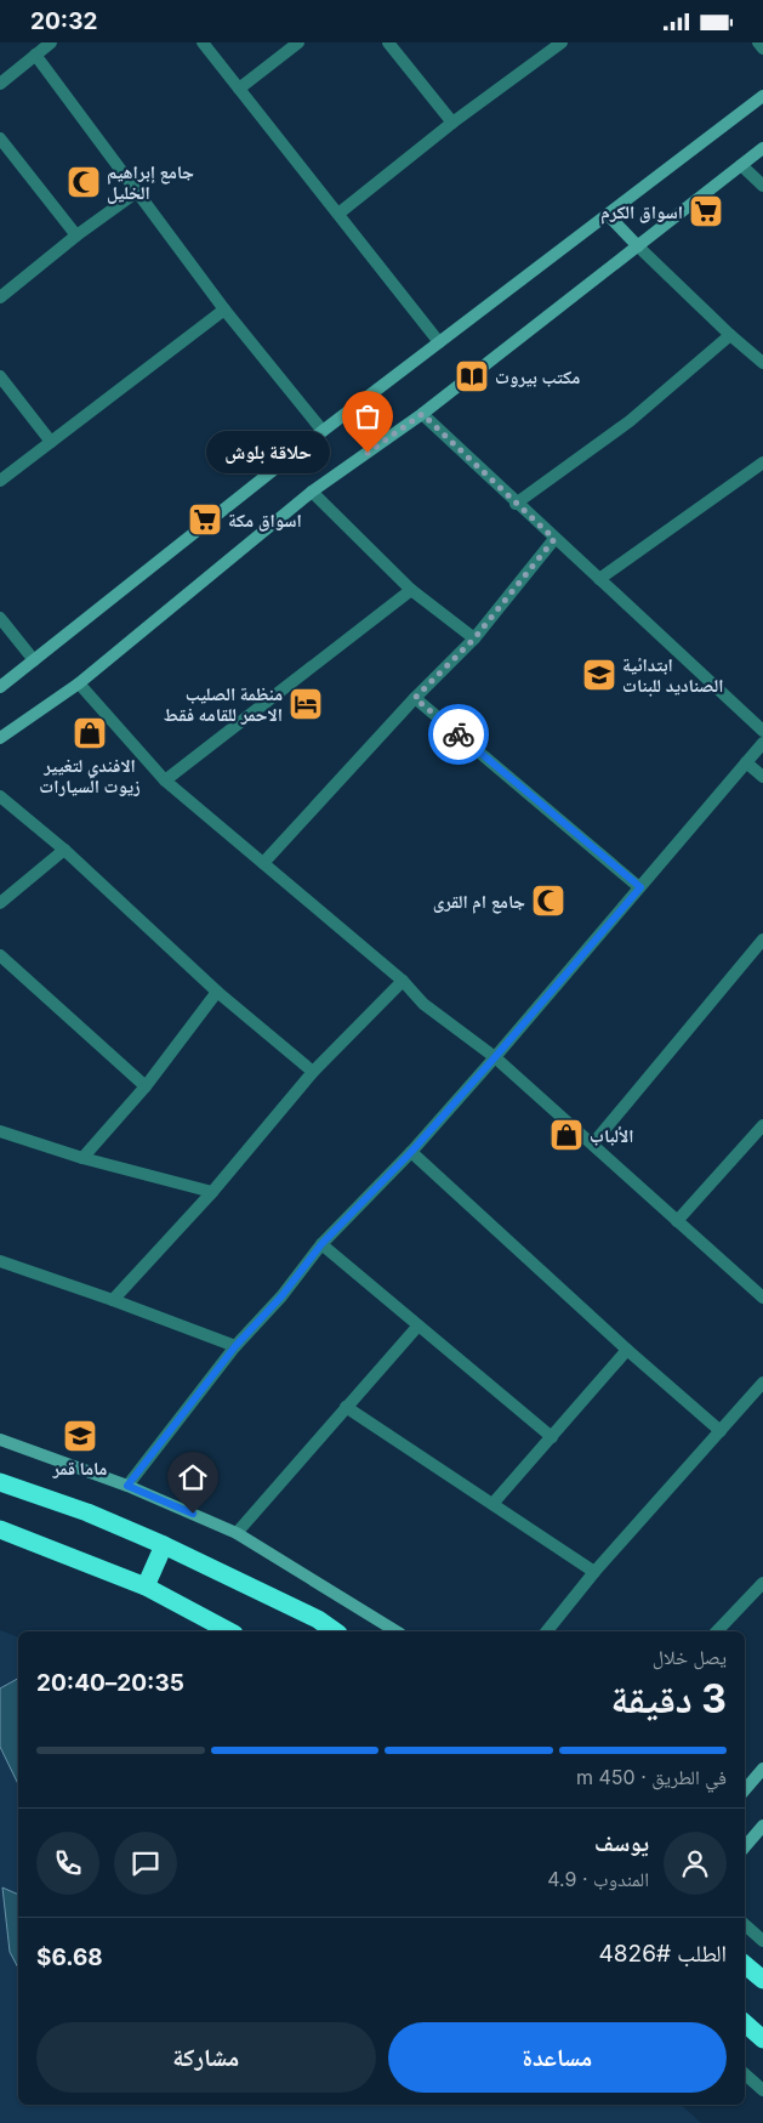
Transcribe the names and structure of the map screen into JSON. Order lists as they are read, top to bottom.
{
  "places": {
    "mosque": ["جامع إبراهيم الخليل", "جامع ام القرى"],
    "supermarket": ["اسواق الكرم", "اسواق مكة"],
    "library": ["مكتب بيروت"],
    "other": ["حلاقة بلوش"],
    "school or university": ["ابتدائية الصناديد للبنات", "ماما قمر"],
    "hotel": ["منظمة الصليب الاحمر للقامه فقط"],
    "shop": ["الافندي لتغيير زيوت السيارات", "الألباب"]
  },
  "page": {
    "status": "20:32",
    "bubble": "حلاقة بلوش",
    "heading": ["3 دقيقة", "يصل خلال", "20:35–20:40"],
    "panel": [
      "يوسف",
      "المندوب · 4.9",
      "الطلب #4826",
      "$6.68"
    ],
    "bar": "في الطريق · 450 m",
    "buttons": ["مساعدة", "مشاركة"]
  }
}
